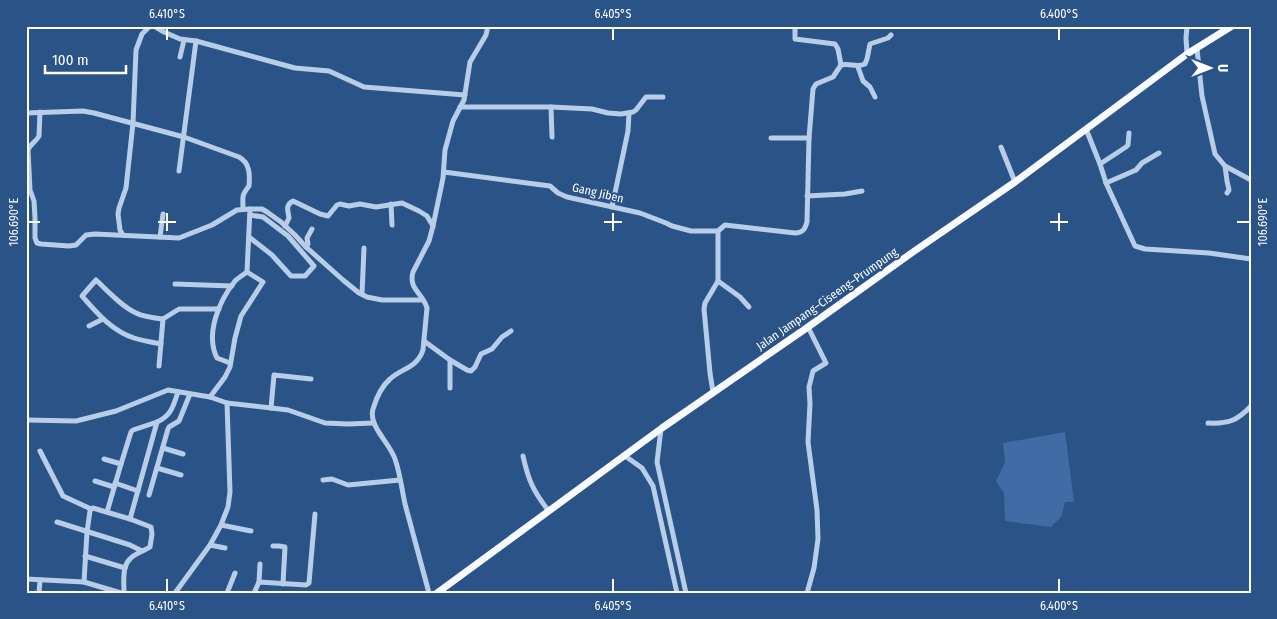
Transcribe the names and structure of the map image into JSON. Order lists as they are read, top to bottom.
{
  "streets": {
    "main road": ["Jalan Jampang–Ciseeng–Prumpung"],
    "street": ["Gang Jiben"]
  },
  "scale_bar": "100 m",
  "north": "right",
  "coordinates": [
    "6.410°S",
    "6.405°S",
    "6.400°S",
    "106.690°E"
  ]
}
